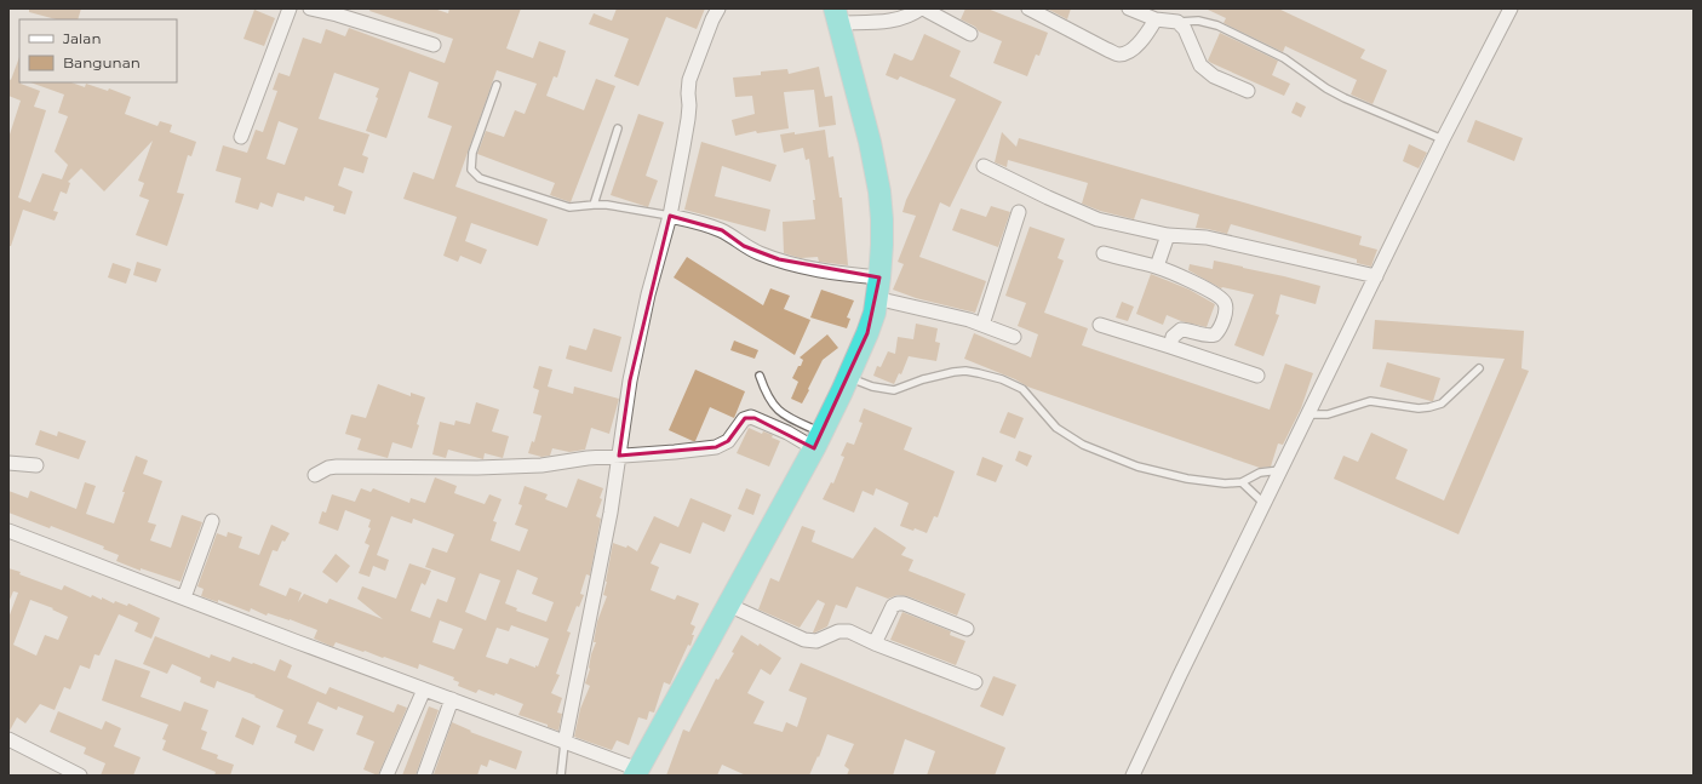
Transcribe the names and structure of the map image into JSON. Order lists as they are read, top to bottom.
{
  "legend": ["Jalan", "Bangunan"]
}
